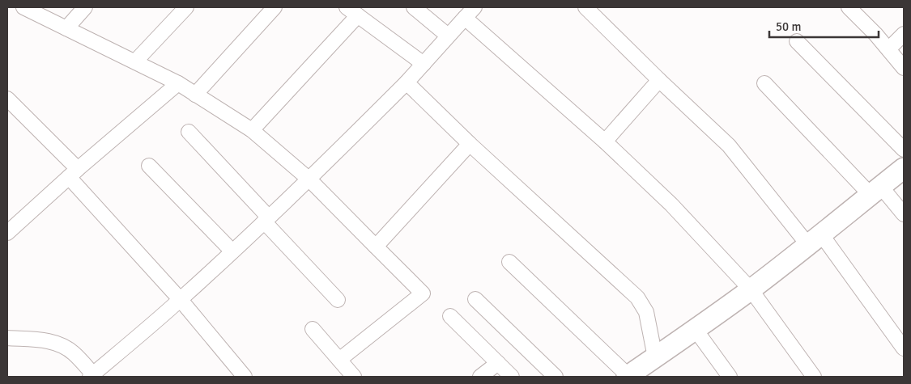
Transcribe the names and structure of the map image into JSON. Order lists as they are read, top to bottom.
{
  "scale_bar": "50 m"
}
